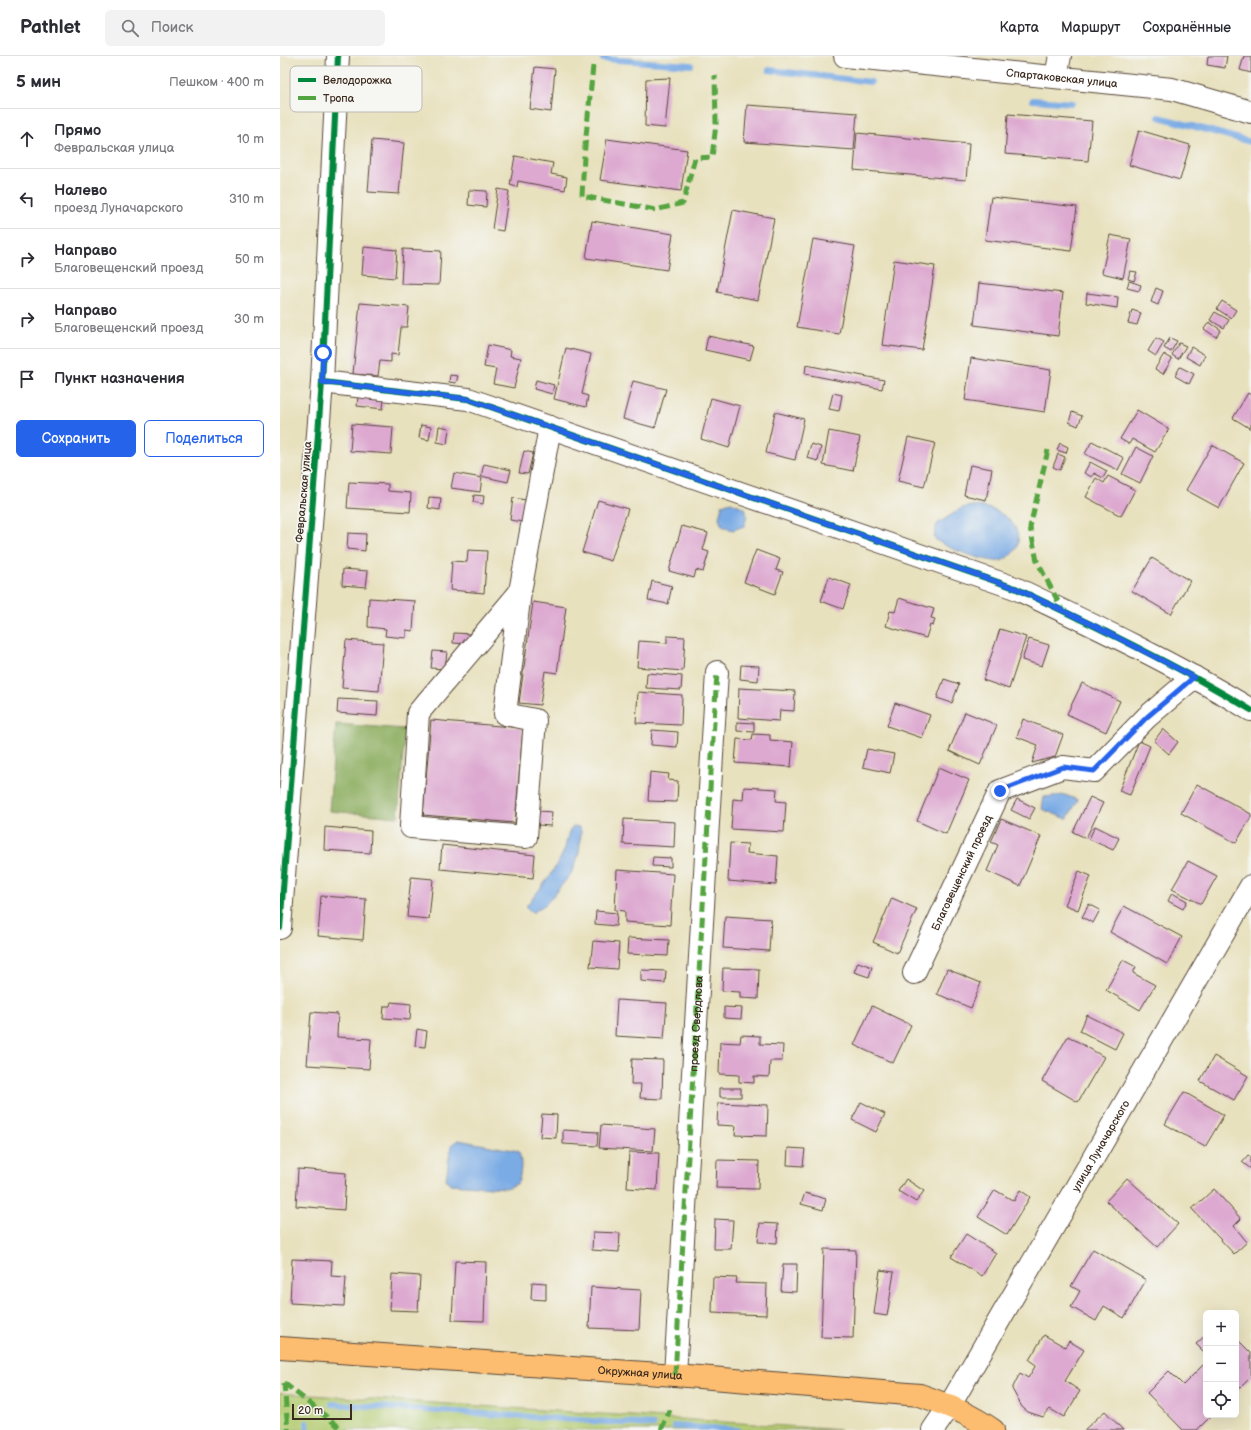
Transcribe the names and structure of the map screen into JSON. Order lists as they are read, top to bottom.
{
  "streets": {
    "main road": ["Окружная улица"],
    "street": [
      "Спартаковская улица",
      "Февральская улица",
      "Благовещенский проезд",
      "проезд Свердлова",
      "улица Луначарского"
    ]
  },
  "crossings": [
    ["проезд Свердлова", "Окружная улица"],
    ["улица Луначарского", "Окружная улица"]
  ],
  "legend": ["Велодорожка", "Тропа"],
  "scale_bar": "20 m",
  "page": {
    "header": "Pathlet",
    "search": "Поиск",
    "nav": ["Карта", "Маршрут", "Сохранённые"],
    "heading": ["5 мин", "Пешком · 400 m"],
    "list": [
      ["Прямо", "Февральская улица", "10 m"],
      ["Налево", "проезд Луначарского", "310 m"],
      ["Направо", "Благовещенский проезд", "50 m"],
      ["Направо", "Благовещенский проезд", "30 m"],
      "Пункт назначения"
    ],
    "buttons": ["Сохранить", "Поделиться"],
    "map_buttons": ["+", "−"],
    "scale": "20 m"
  }
}
